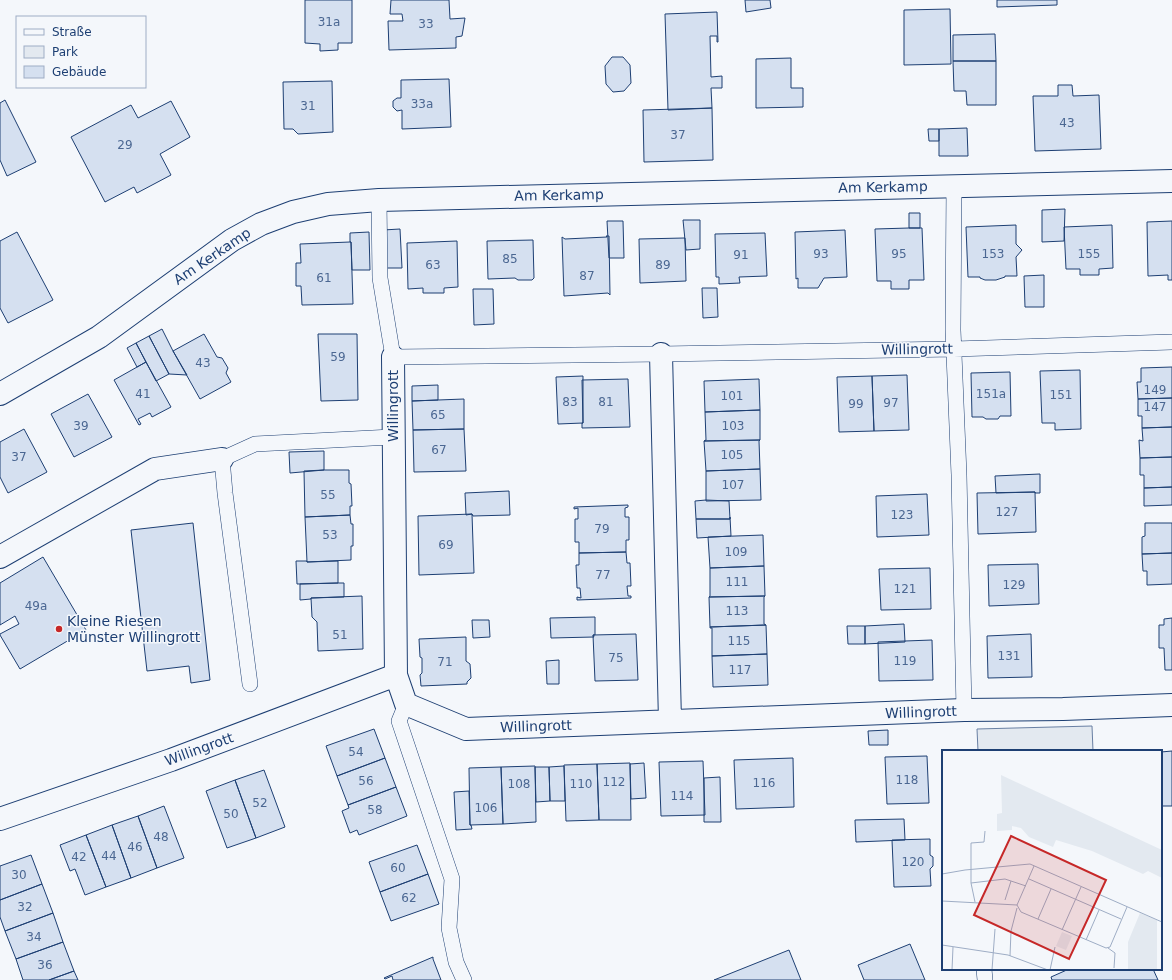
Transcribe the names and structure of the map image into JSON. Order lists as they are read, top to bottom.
{
  "streets": {
    "street": ["Am Kerkamp", "Willingrott"]
  },
  "places": ["Kleine Riesen Münster Willingrott"],
  "house_numbers": [
    "31a",
    "33",
    "33a",
    "31",
    "43",
    "37",
    "29",
    "93",
    "95",
    "153",
    "155",
    "91",
    "85",
    "63",
    "89",
    "87",
    "61",
    "59",
    "43",
    "149",
    "41",
    "151a",
    "151",
    "101",
    "83",
    "81",
    "97",
    "99",
    "147",
    "65",
    "39",
    "103",
    "67",
    "105",
    "37",
    "107",
    "55",
    "127",
    "123",
    "79",
    "53",
    "69",
    "109",
    "77",
    "111",
    "129",
    "121",
    "49a",
    "113",
    "51",
    "115",
    "131",
    "75",
    "119",
    "71",
    "117",
    "54",
    "118",
    "56",
    "112",
    "116",
    "108",
    "110",
    "114",
    "52",
    "106",
    "58",
    "50",
    "48",
    "46",
    "44",
    "42",
    "120",
    "60",
    "30",
    "62",
    "32",
    "34",
    "36"
  ],
  "legend": ["Straße", "Park", "Gebäude"]
}
